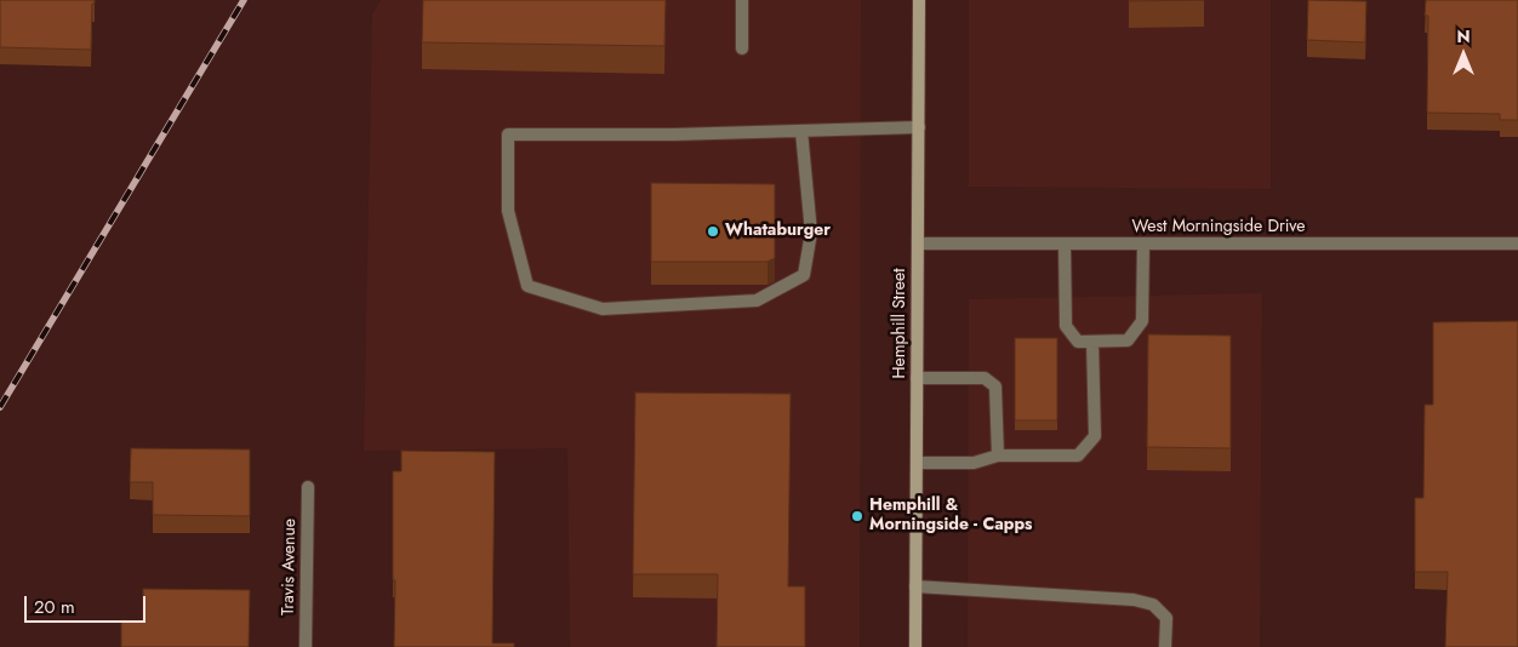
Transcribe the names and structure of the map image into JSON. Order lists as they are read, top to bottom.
{
  "streets": {
    "main road": ["Hemphill Street"],
    "street": ["West Morningside Drive", "Travis Avenue"]
  },
  "crossings": [
    ["West Morningside Drive", "Hemphill Street"]
  ],
  "places": ["Whataburger", "Hemphill & Morningside - Capps"],
  "scale_bar": "20 m",
  "north": "top"
}
